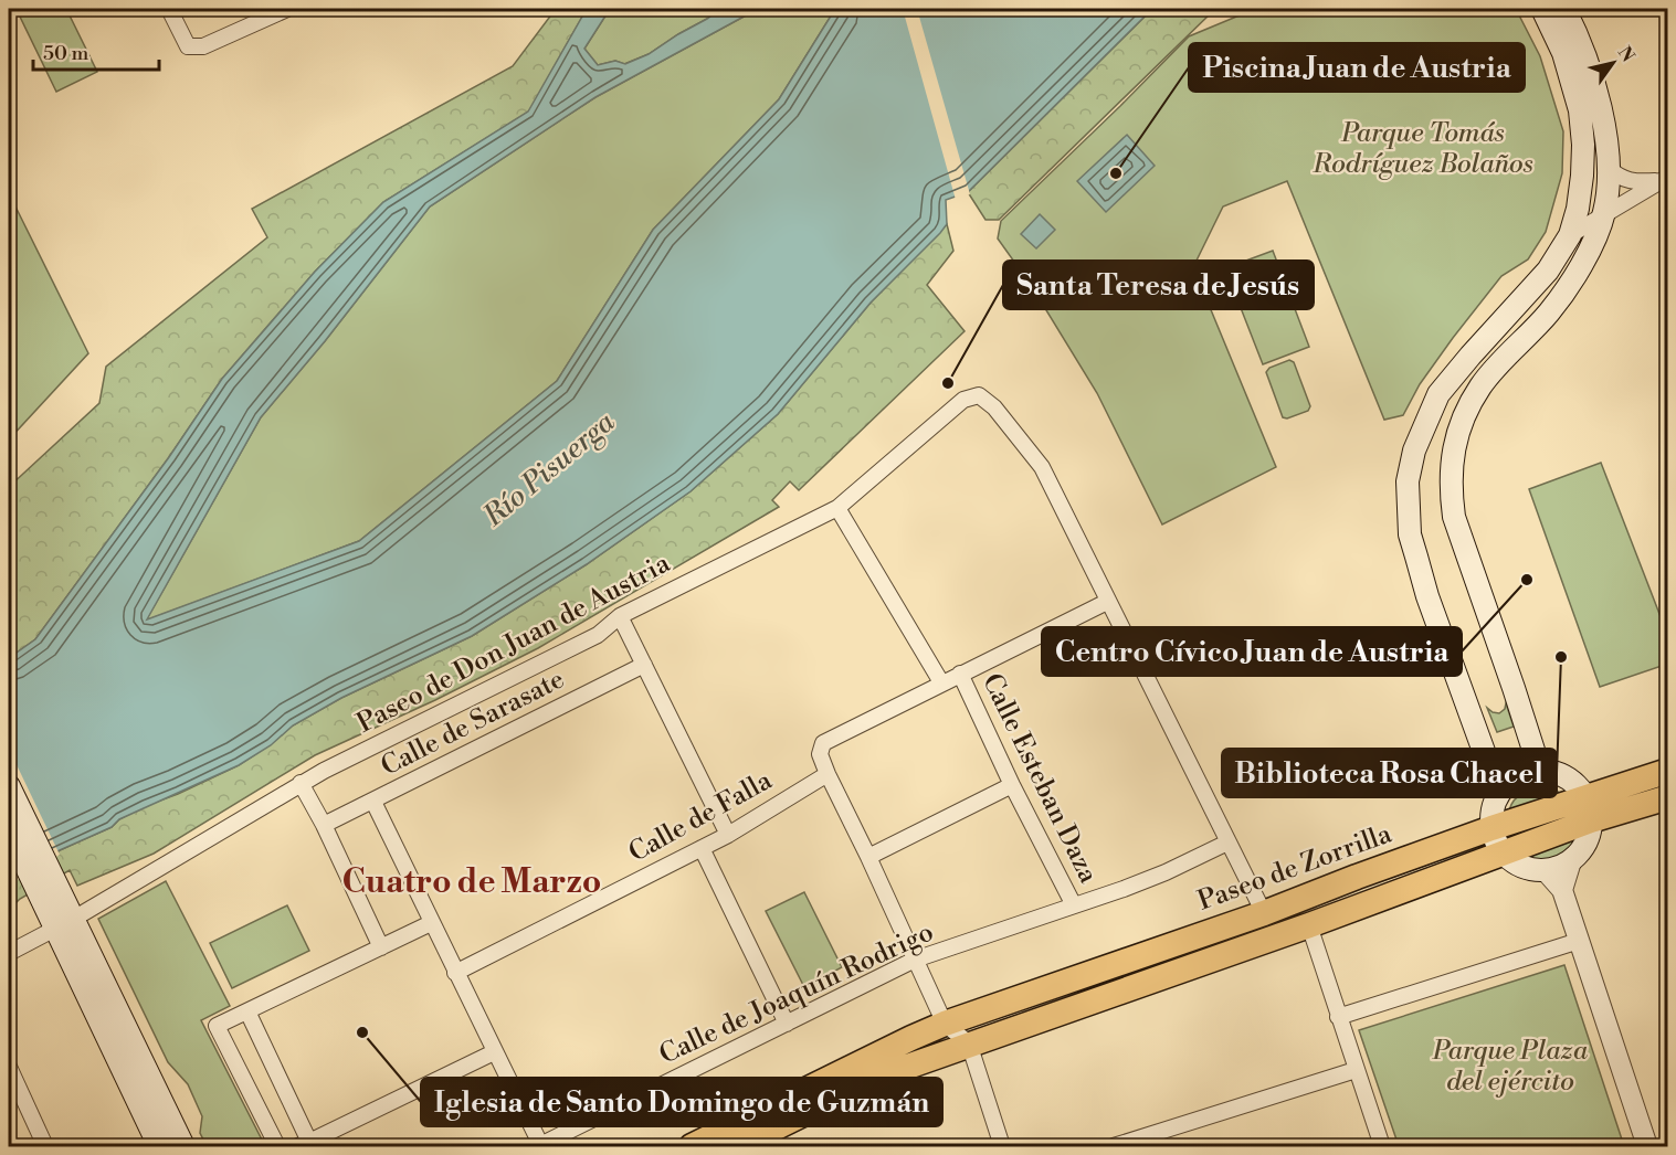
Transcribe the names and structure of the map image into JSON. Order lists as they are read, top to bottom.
{
  "streets": {
    "main road": ["Paseo de Zorrilla"],
    "street": [
      "Paseo de Don Juan de Austria",
      "Calle de Sarasate",
      "Calle Esteban Daza",
      "Calle de Falla",
      "Calle de Joaquín Rodrigo"
    ]
  },
  "crossings": [
    ["Calle Esteban Daza", "Calle de Joaquín Rodrigo"]
  ],
  "districts": ["Cuatro de Marzo"],
  "water": ["Río Pisuerga"],
  "parks": ["Parque Tomás Rodríguez Bolaños", "Parque Plaza del ejército"],
  "places": [
    "Piscina Juan de Austria",
    "Santa Teresa de Jesús",
    "Centro Cívico Juan de Austria",
    "Biblioteca Rosa Chacel",
    "Iglesia de Santo Domingo de Guzmán"
  ],
  "scale_bar": "50 m",
  "north": "top right"
}
